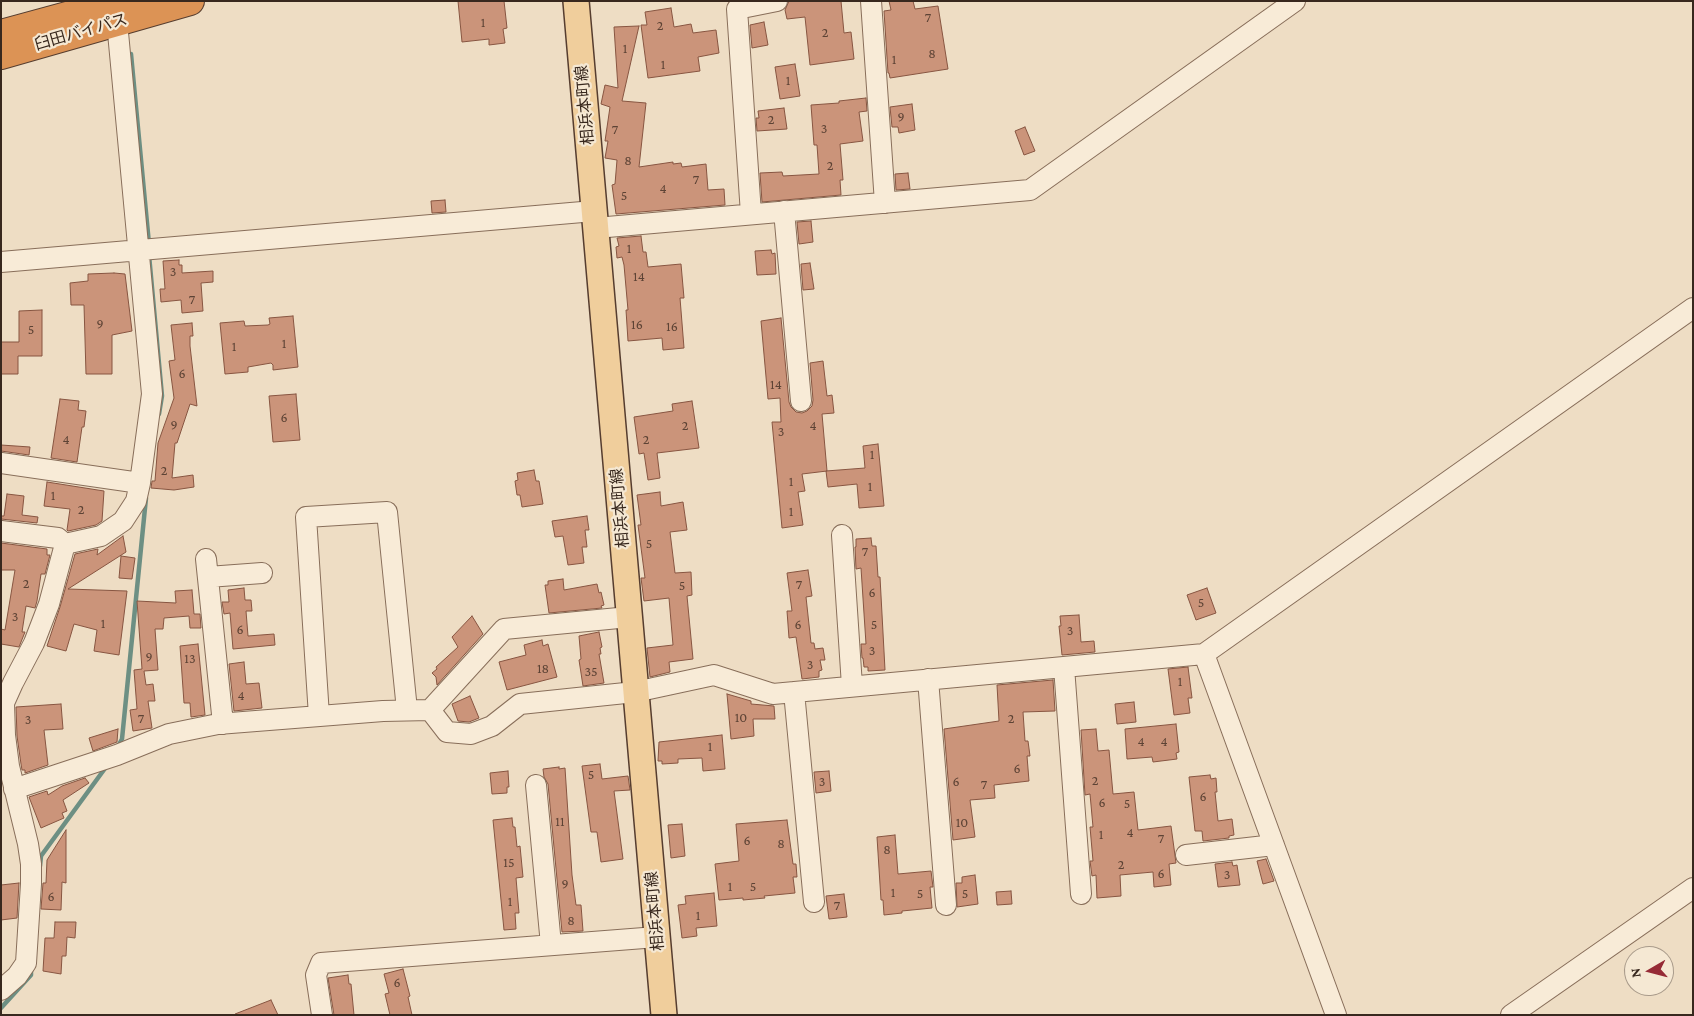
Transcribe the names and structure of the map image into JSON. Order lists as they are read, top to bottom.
{
  "streets": {
    "highway": ["臼田バイパス"],
    "main road": ["相浜本町線"]
  },
  "house_numbers": [
    "7",
    "1",
    "2",
    "2",
    "1",
    "8",
    "1",
    "1",
    "1",
    "9",
    "2",
    "3",
    "7",
    "8",
    "2",
    "7",
    "4",
    "5",
    "1",
    "3",
    "14",
    "7",
    "9",
    "16",
    "16",
    "5",
    "1",
    "1",
    "6",
    "14",
    "6",
    "9",
    "2",
    "4",
    "3",
    "4",
    "2",
    "1",
    "2",
    "1",
    "1",
    "1",
    "2",
    "1",
    "5",
    "7",
    "2",
    "7",
    "5",
    "6",
    "5",
    "3",
    "1",
    "6",
    "5",
    "6",
    "3",
    "3",
    "9",
    "13",
    "3",
    "18",
    "35",
    "1",
    "4",
    "10",
    "7",
    "2",
    "3",
    "4",
    "4",
    "1",
    "6",
    "5",
    "2",
    "3",
    "6",
    "7",
    "6",
    "6",
    "5",
    "11",
    "10",
    "4",
    "1",
    "7",
    "6",
    "8",
    "8",
    "15",
    "2",
    "6",
    "3",
    "9",
    "1",
    "5",
    "1",
    "5",
    "5",
    "6",
    "1",
    "7",
    "1",
    "8",
    "6"
  ],
  "north": "left"
}
